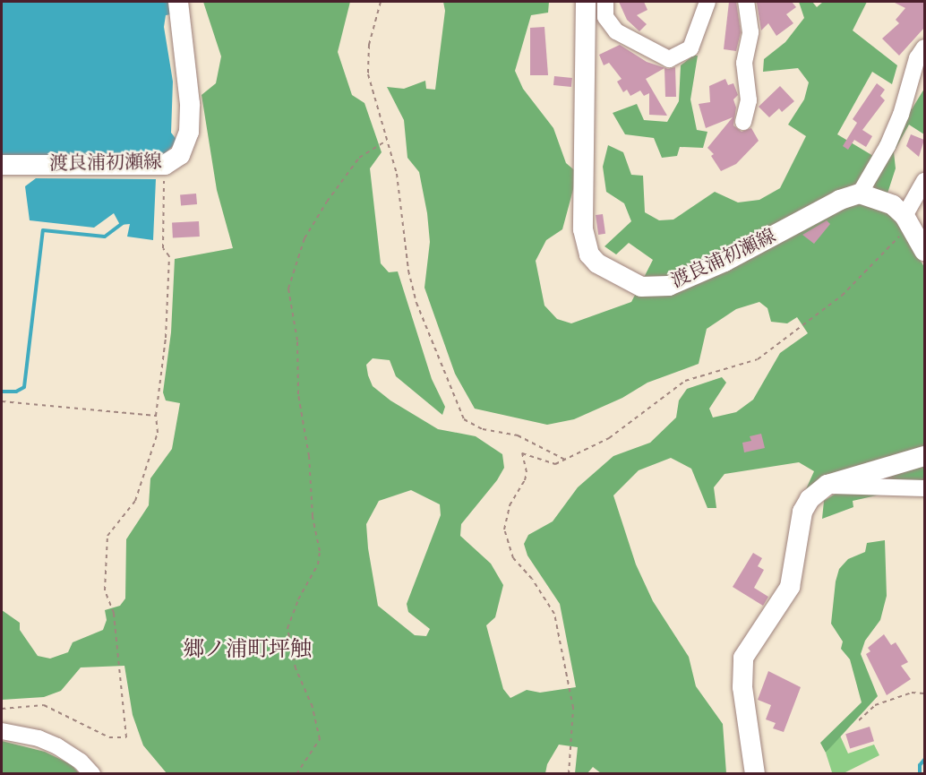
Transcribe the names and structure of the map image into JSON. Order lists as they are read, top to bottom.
{
  "streets": {
    "main road": ["渡良浦初瀬線"]
  },
  "districts": ["郷ノ浦町坪触"]
}
